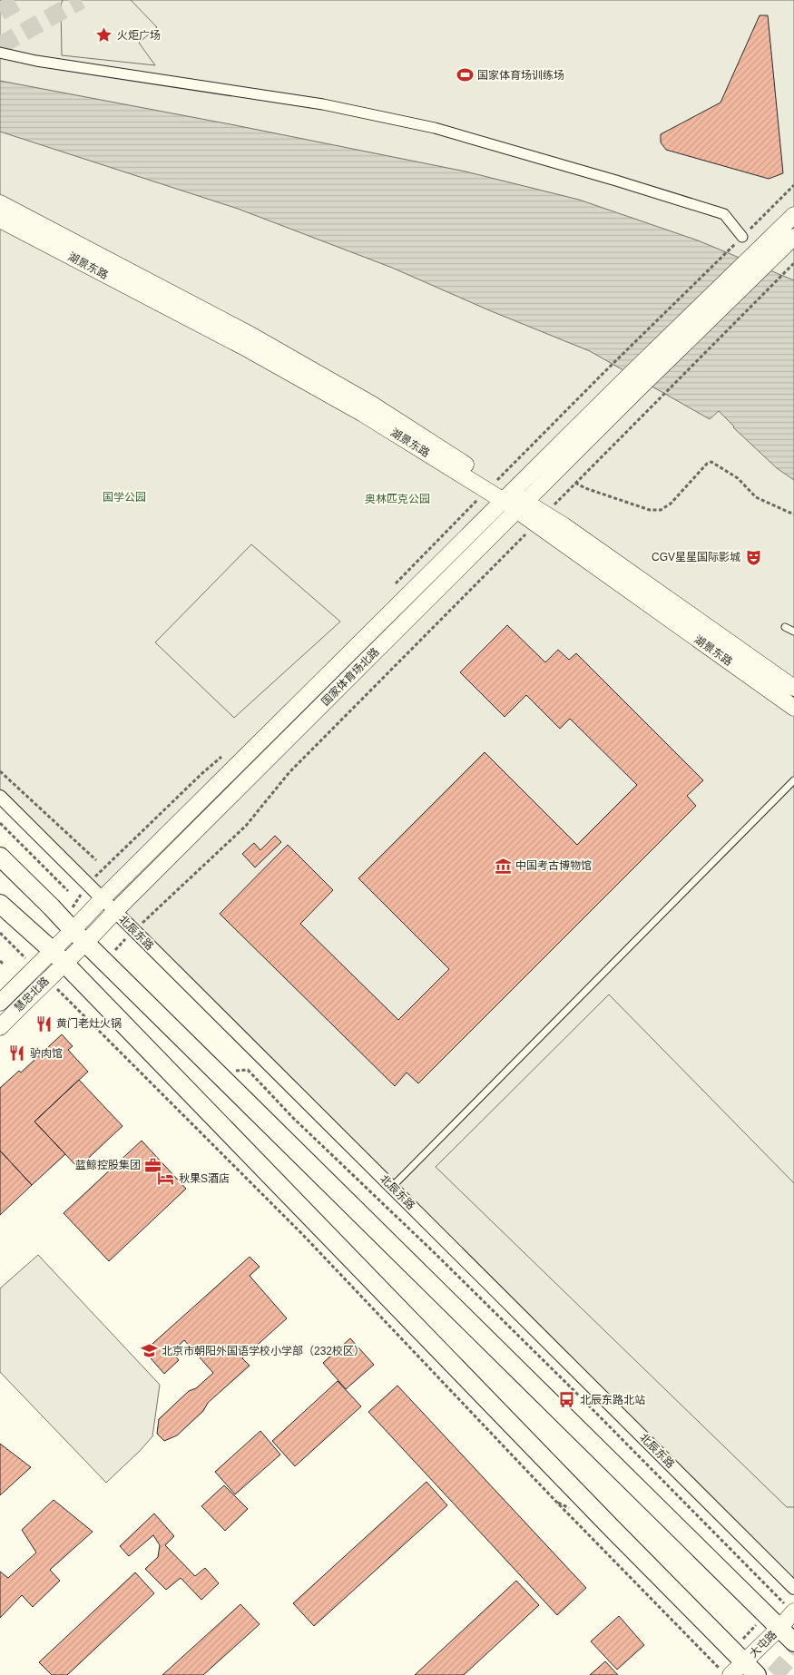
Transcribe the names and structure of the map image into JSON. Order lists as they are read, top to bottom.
{
  "streets": {
    "street": [
      "湖景东路",
      "国家体育场北路",
      "北辰东路",
      "慧忠北路",
      "大屯路"
    ]
  },
  "crossings": [
    ["湖景东路", "国家体育场北路"],
    ["国家体育场北路", "北辰东路"],
    ["国家体育场北路", "慧忠北路"]
  ],
  "parks": ["国学公园", "奥林匹克公园"],
  "places": {
    "place": ["火炬广场"],
    "sports": ["国家体育场训练场"],
    "theatre": ["CGV星星国际影城"],
    "museum": ["中国考古博物馆"],
    "restaurant": ["黄门老灶火锅", "驴肉馆"],
    "office": ["蓝鲸控股集团"],
    "hotel": ["秋果S酒店"],
    "school or university": ["北京市朝阳外国语学校小学部（232校区）"],
    "bus stop": ["北辰东路北站"]
  }
}
